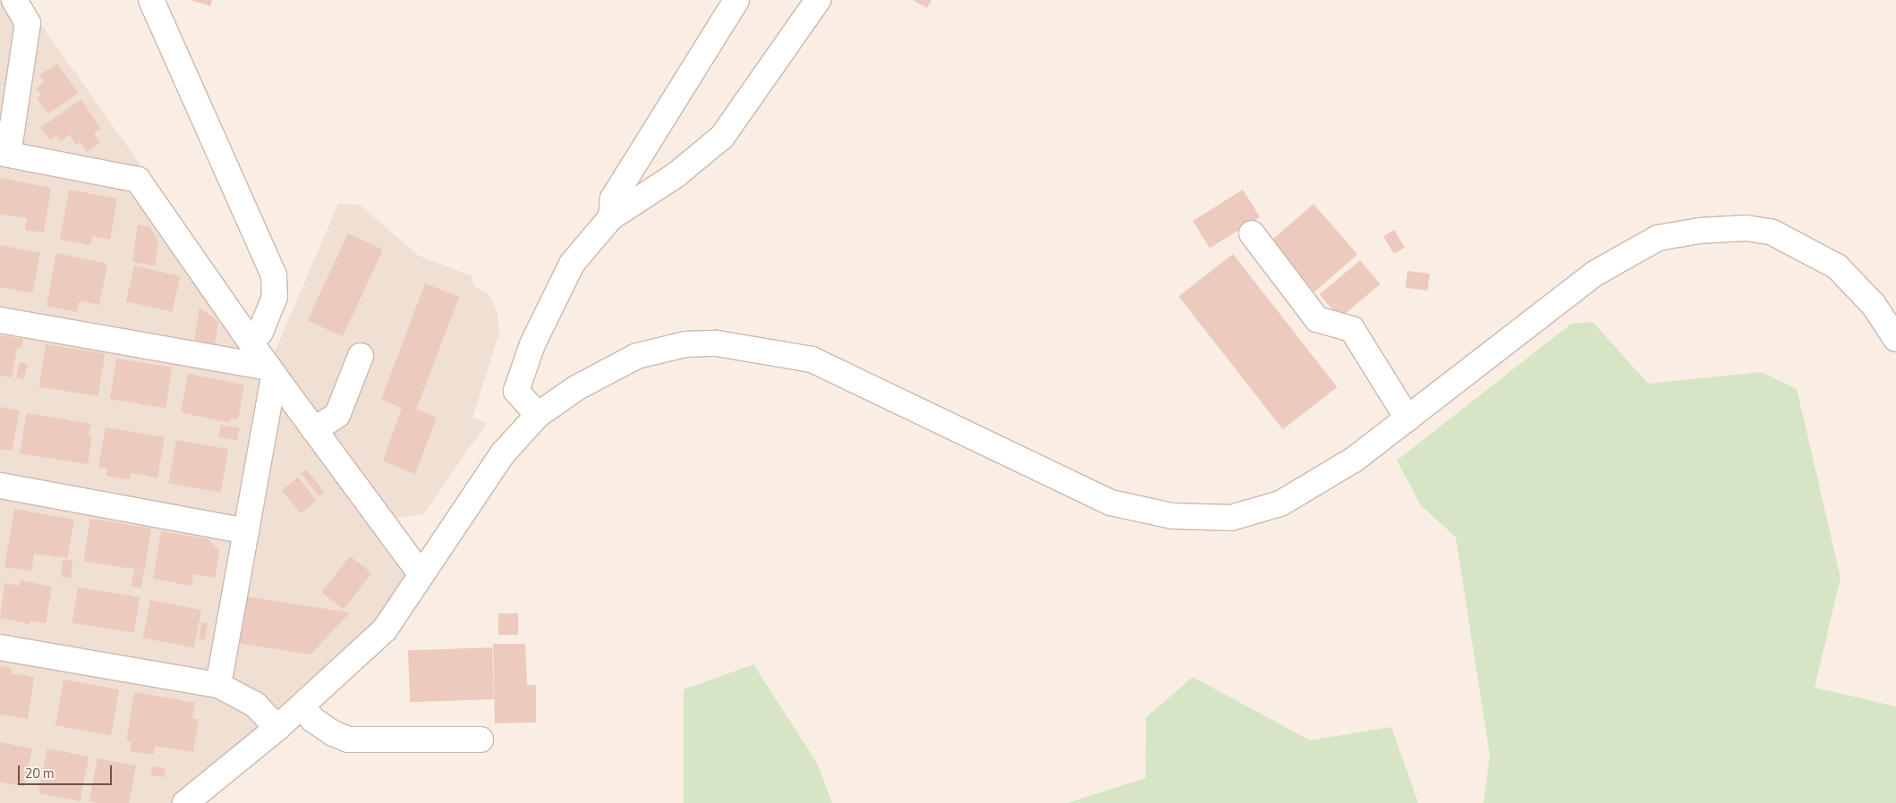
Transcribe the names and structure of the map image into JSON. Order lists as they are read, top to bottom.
{
  "scale_bar": "20 m"
}
